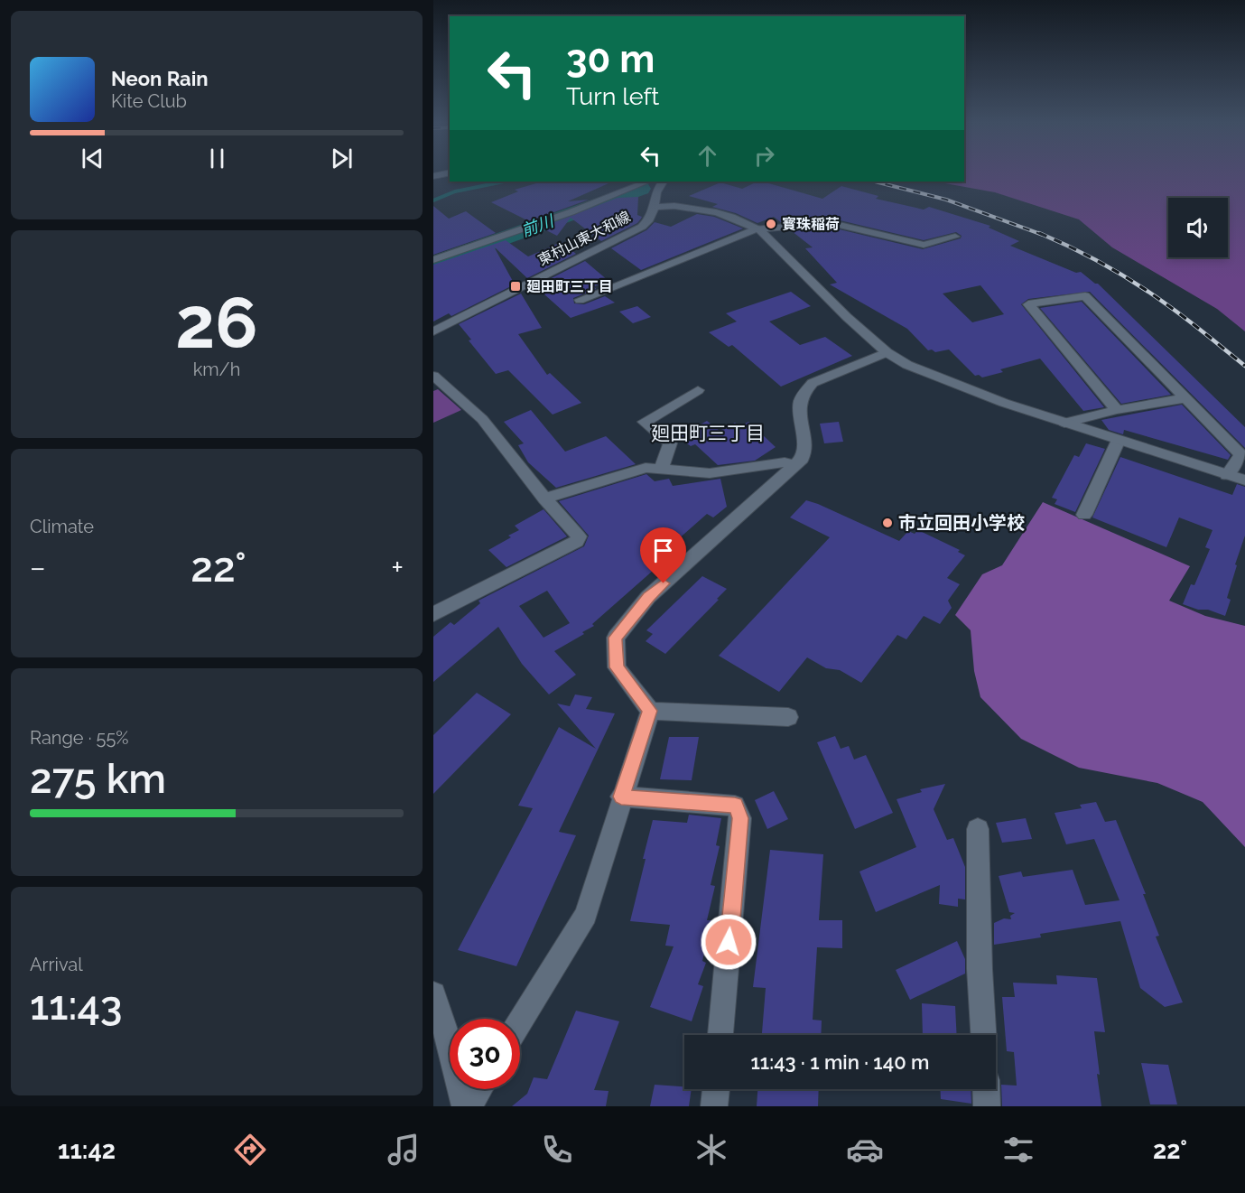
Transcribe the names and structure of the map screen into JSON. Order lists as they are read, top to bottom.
{
  "streets": {
    "street": ["東村山東大和線"]
  },
  "districts": ["廻田町三丁目"],
  "water": ["前川"],
  "places": {
    "other": ["寳珠稲荷", "市立回田小学校"],
    "transit": ["廻田町三丁目"]
  },
  "page": {
    "turn": ["30 m", "Turn left"],
    "song": ["Neon Rain", "Kite Club"],
    "tile": [
      ["26", "km/h"],
      "Climate",
      ["Range · 55%", "275 km"],
      ["Arrival", "11:43"]
    ],
    "heat": ["−", "22°", "+"],
    "limit": "30",
    "trip": "11:43 · 1 min · 140 m",
    "tabs": ["11:42", "22°"]
  }
}
